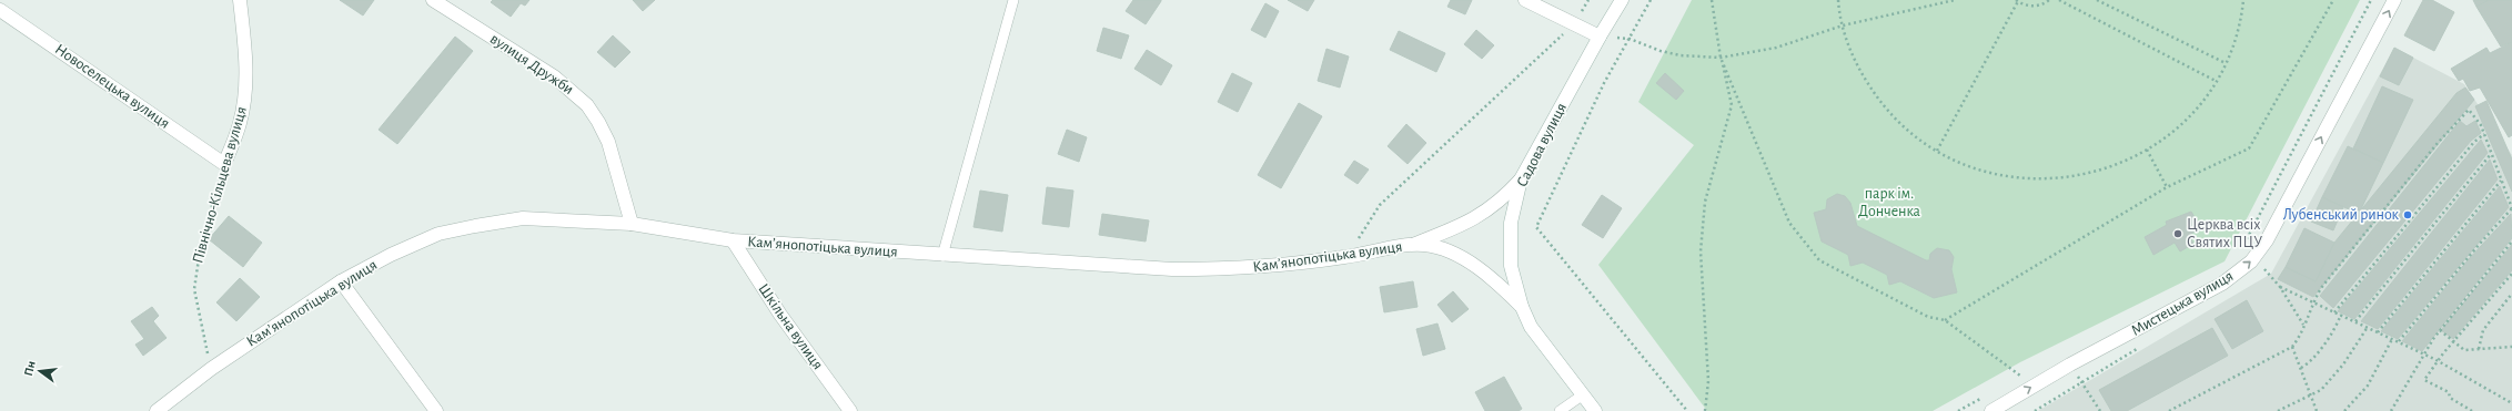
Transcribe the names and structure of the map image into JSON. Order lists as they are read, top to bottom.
{
  "streets": {
    "street": [
      "вулиця Дружби",
      "Новоселецька вулиця",
      "Садова вулиця",
      "Північно-Кільцева вулиця",
      "Камʼянопотіцька вулиця",
      "Мистецька вулиця",
      "Шкільна вулиця"
    ]
  },
  "crossings": [
    ["вулиця Дружби", "Камʼянопотіцька вулиця"],
    ["Новоселецька вулиця", "Північно-Кільцева вулиця"],
    ["Садова вулиця", "Камʼянопотіцька вулиця"],
    ["Північно-Кільцева вулиця", "Камʼянопотіцька вулиця"],
    ["Камʼянопотіцька вулиця", "Шкільна вулиця"]
  ],
  "one_way": ["Мистецька вулиця"],
  "parks": ["парк ім. Донченка"],
  "places": ["Лубенський ринок", "Церква всіх Святих ПЦУ"],
  "north": "left"
}
